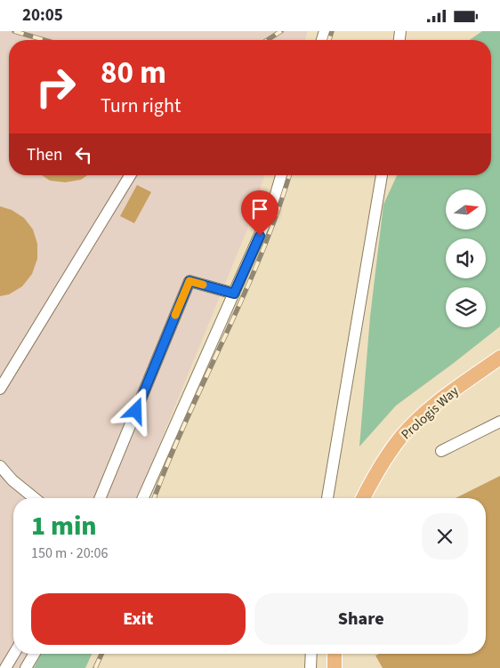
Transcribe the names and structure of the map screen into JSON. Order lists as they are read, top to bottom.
{
  "streets": {
    "main road": ["Prologis Way"]
  },
  "north": "right",
  "page": {
    "status": "20:05",
    "turn": ["80 m", "Turn right"],
    "then": "Then",
    "heading": ["1 min", "150 m · 20:06"],
    "buttons": ["Exit", "Share"]
  }
}
